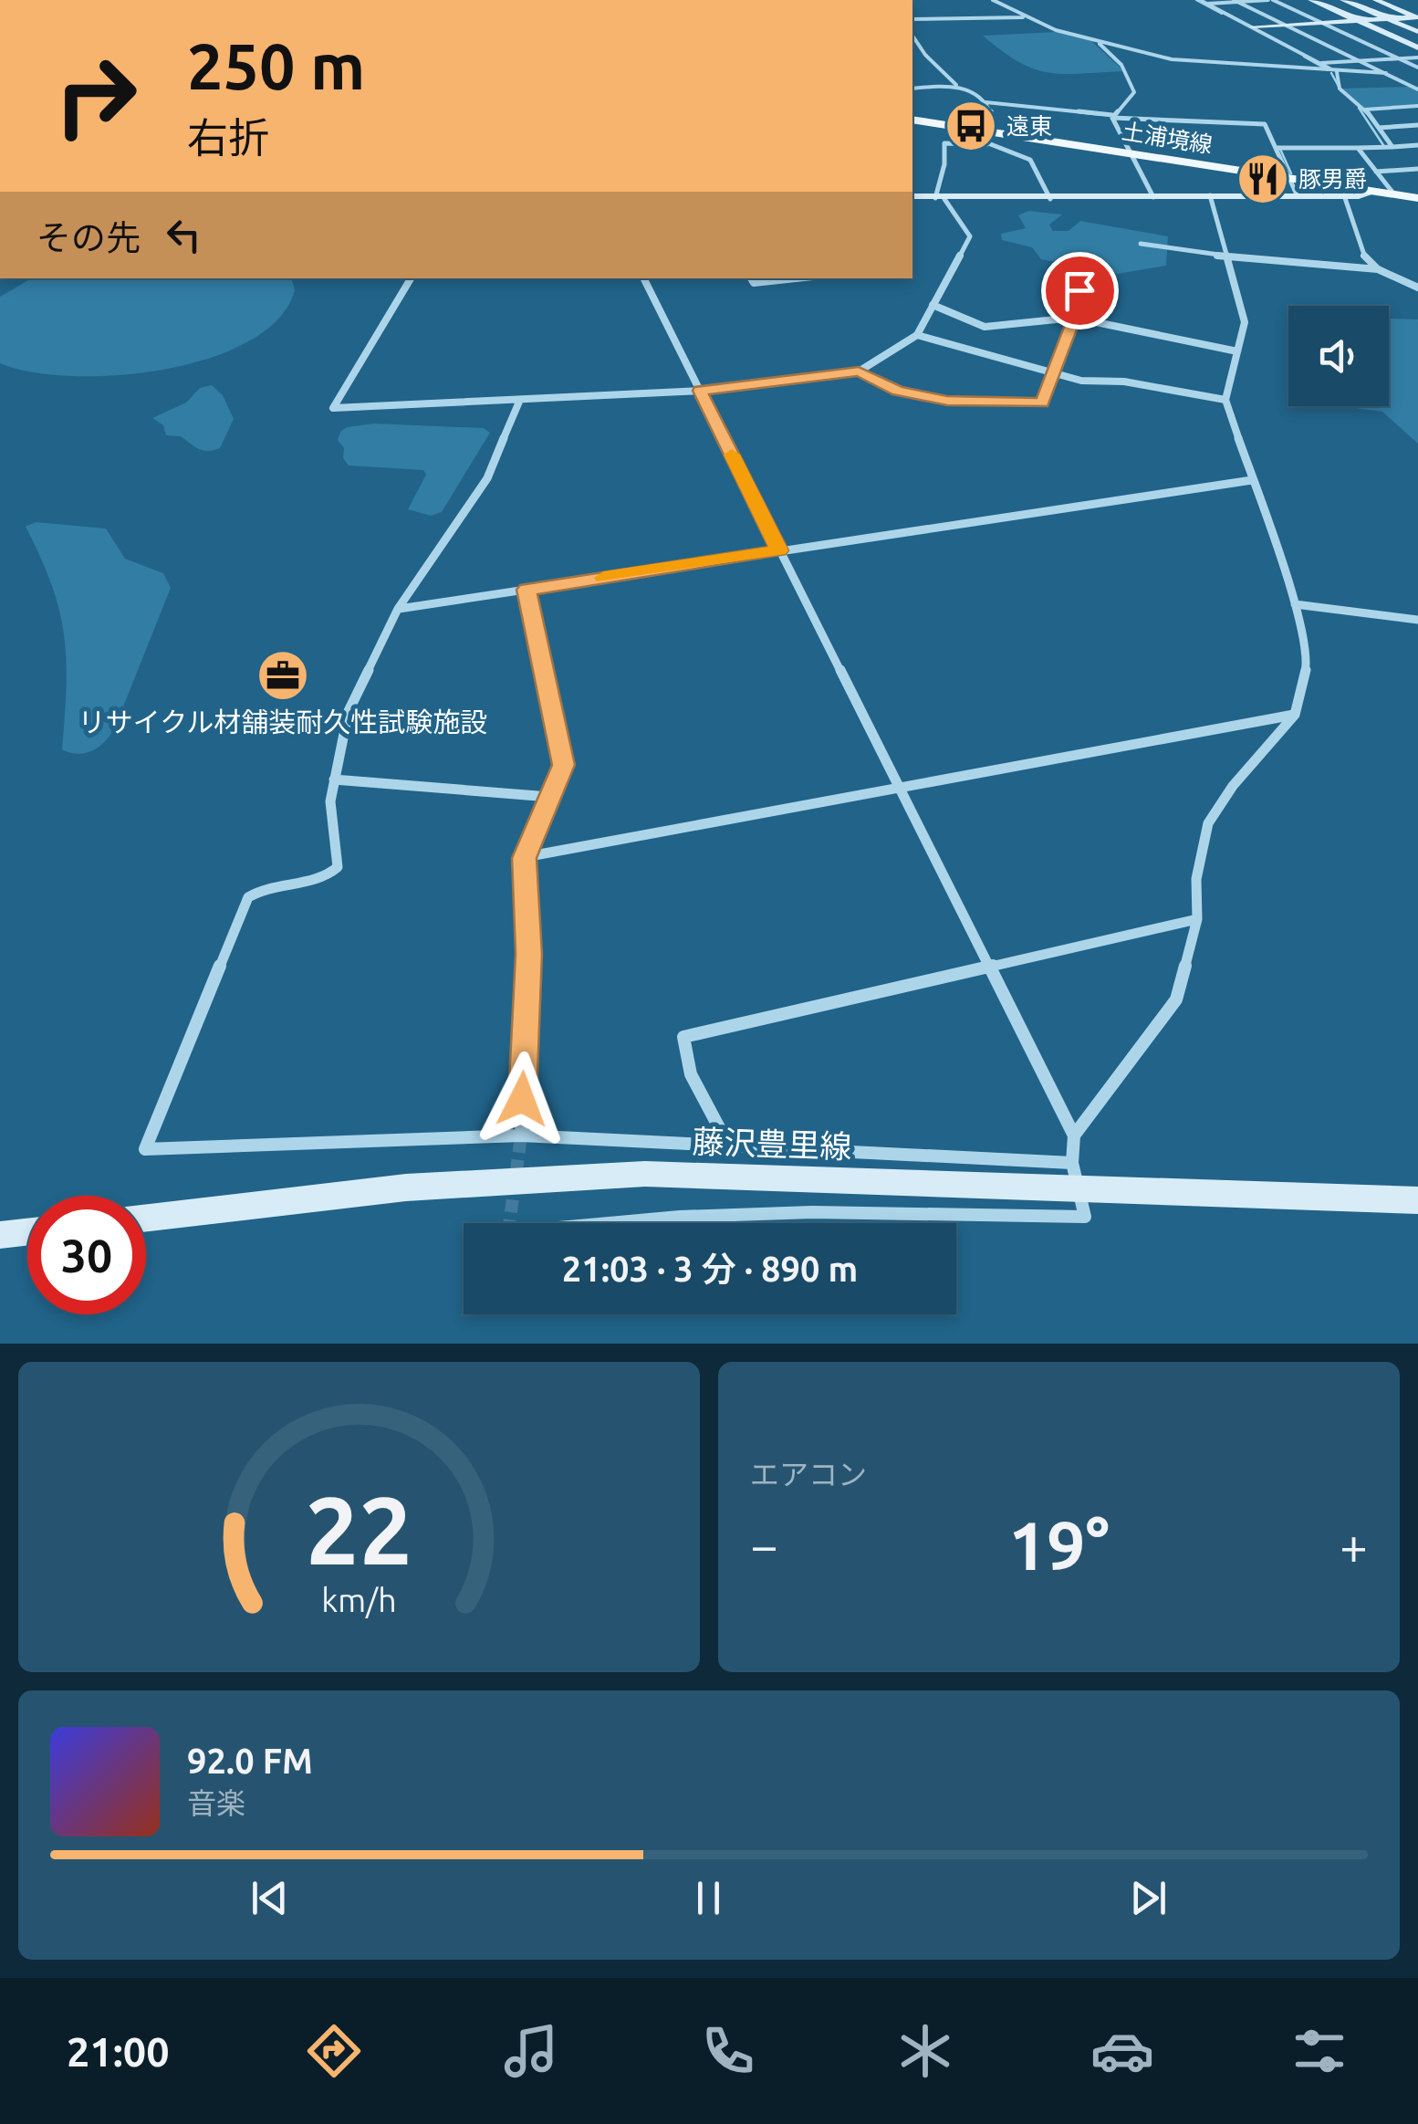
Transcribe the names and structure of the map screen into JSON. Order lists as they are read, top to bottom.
{
  "streets": {
    "main road": ["土浦境線"],
    "street": ["藤沢豊里線"]
  },
  "places": {
    "bus stop": ["遠東"],
    "restaurant": ["豚男爵"],
    "office": ["リサイクル材舗装耐久性試験施設"]
  },
  "page": {
    "turn": ["250 m", "右折"],
    "then": "その先",
    "limit": "30",
    "trip": "21:03 · 3 分 · 890 m",
    "tile": "エアコン",
    "heat": ["−", "19°", "+"],
    "song": ["92.0 FM", "音楽"],
    "tabs": "21:00",
    "gauge": ["22", "km/h"]
  }
}
